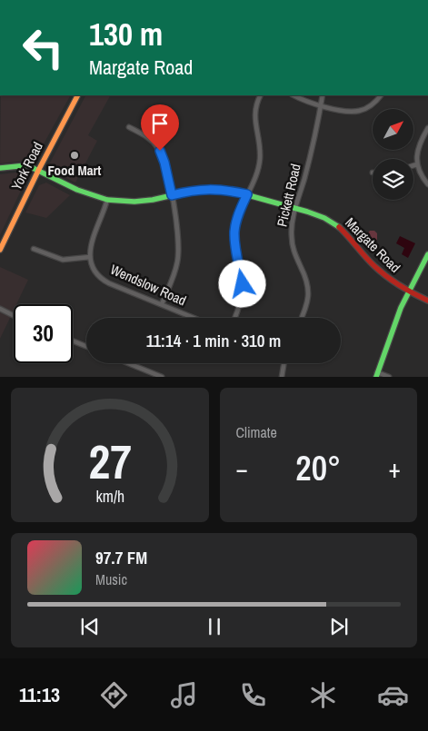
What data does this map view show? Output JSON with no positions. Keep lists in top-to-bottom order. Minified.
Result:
{"streets":{"street":["York Road","Pickett Road","Margate Road","Wendslow Road"]},"crossings":[["York Road","Margate Road"],["Pickett Road","Margate Road"]],"places":["Food Mart"],"north":"top right","page":{"turn":["130 m","Margate Road"],"limit":"30","trip":"11:14 · 1 min · 310 m","tile":"Climate","heat":["−","20°","+"],"song":["97.7 FM","Music"],"tabs":"11:13","gauge":["27","km/h"]}}
